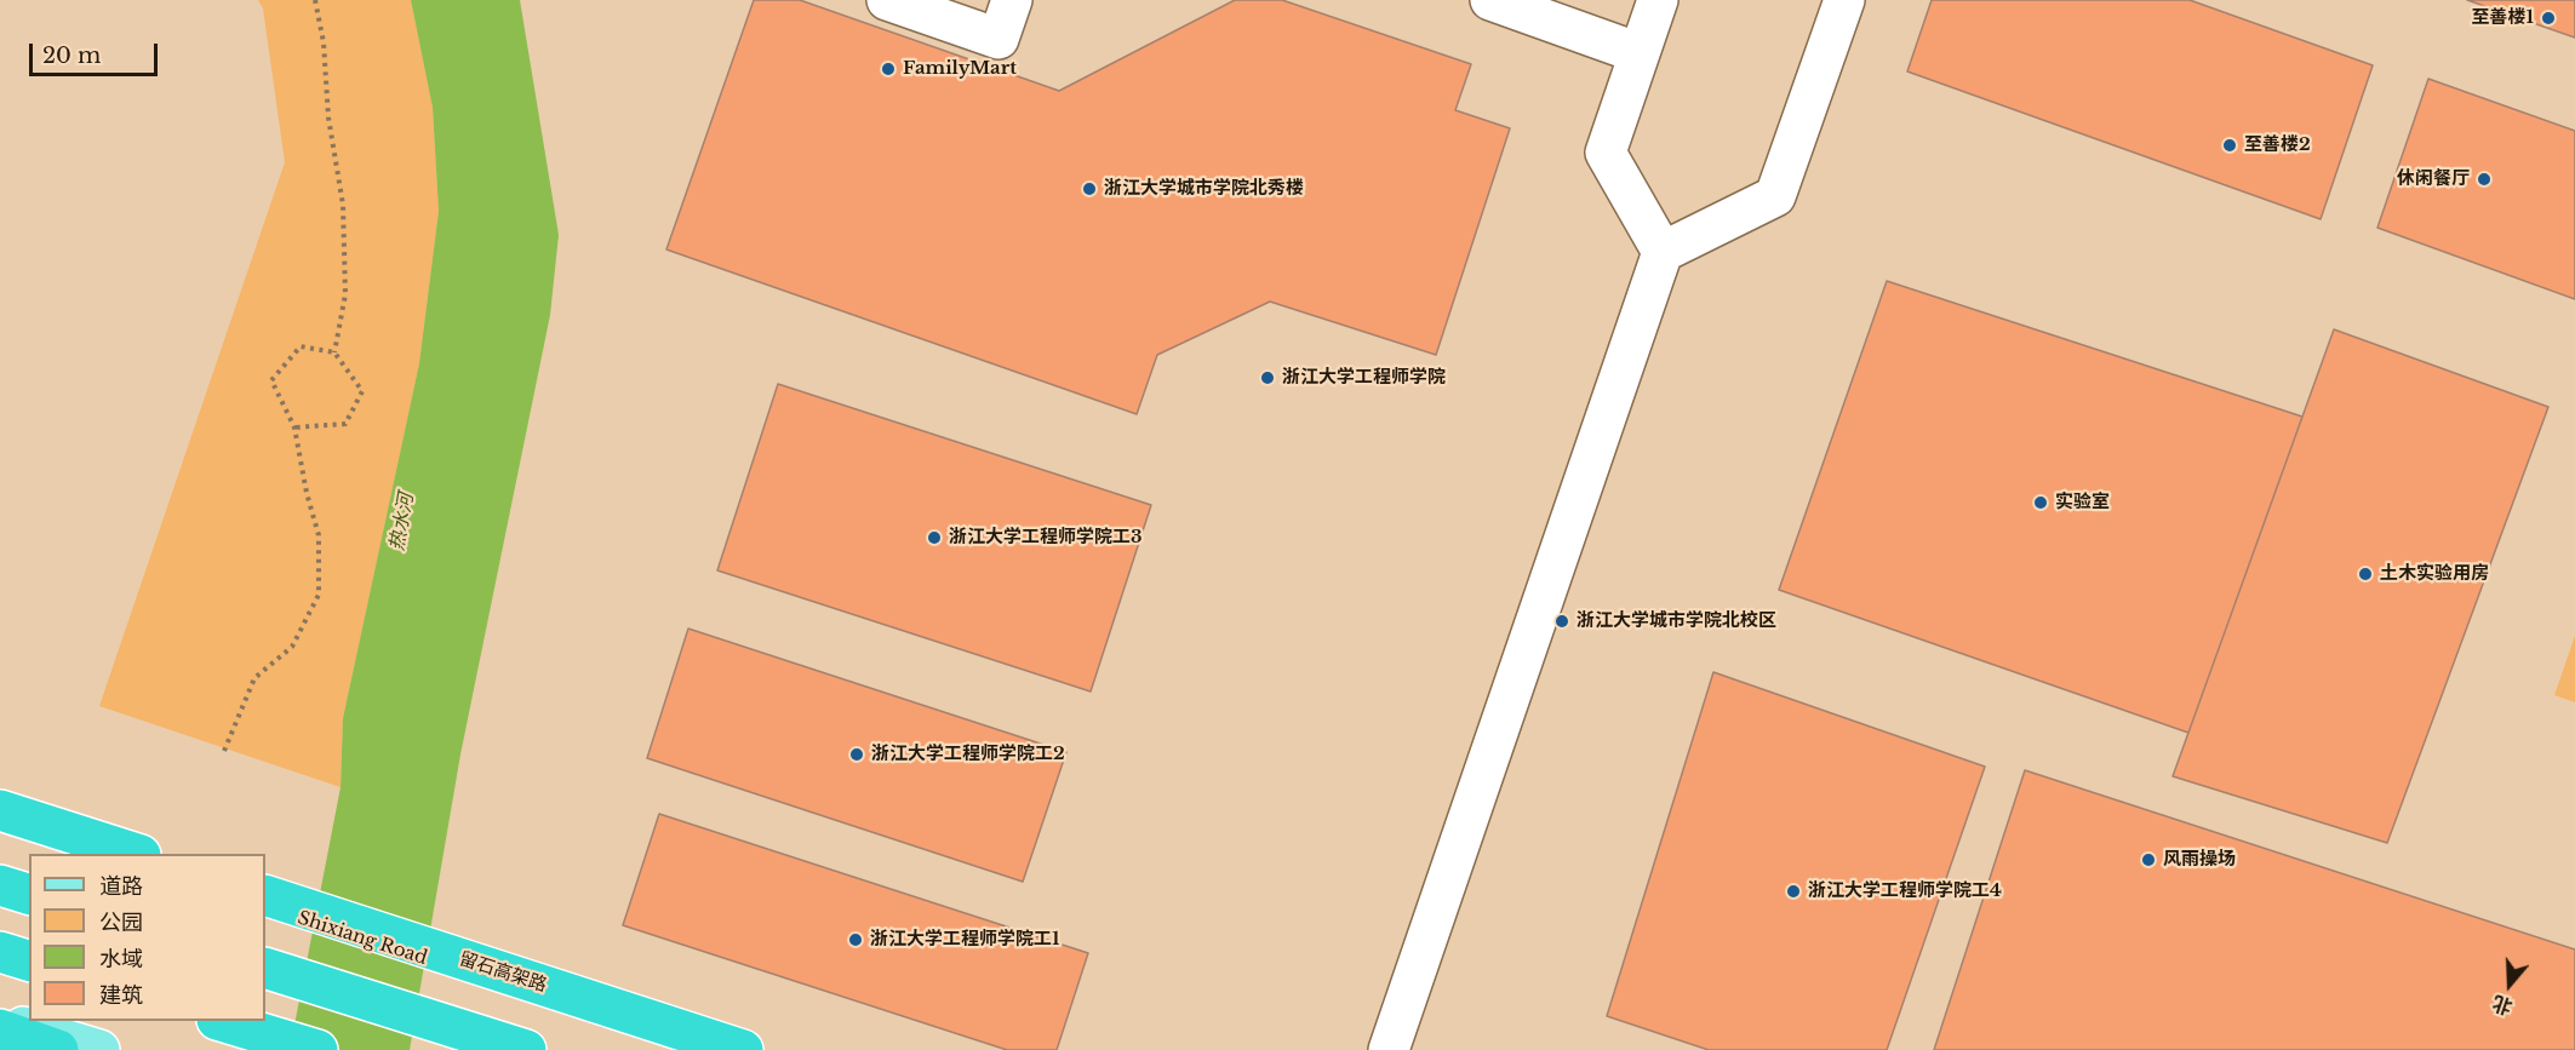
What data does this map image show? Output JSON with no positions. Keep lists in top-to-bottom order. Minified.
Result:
{"streets":{"highway":["留石高架路"],"main road":["Shixiang Road"]},"water":["热水河"],"places":["至善楼1","FamilyMart","至善楼2","休闲餐厅","浙江大学城市学院北秀楼","浙江大学工程师学院","实验室","浙江大学工程师学院工3","土木实验用房","浙江大学城市学院北校区","浙江大学工程师学院工2","风雨操场","浙江大学工程师学院工4","浙江大学工程师学院工1"],"legend":["道路","公园","水域","建筑"],"scale_bar":"20 m","north":"bottom"}
